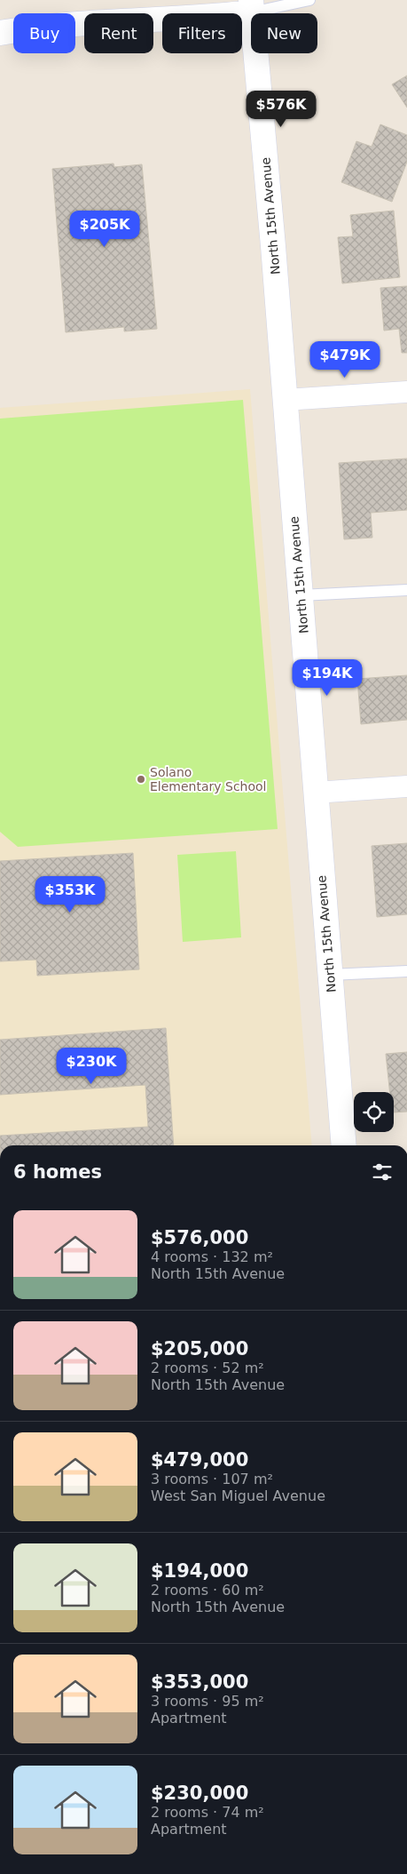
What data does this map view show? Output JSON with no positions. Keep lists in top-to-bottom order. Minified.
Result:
{"streets":{"street":["North 15th Avenue"]},"places":["Solano Elementary School"],"page":{"chip":["Buy","Rent","Filters","New"],"price":["$576K","$205K","$479K","$194K","$353K","$230K"],"heading":"6 homes","list":[{"name":"$576,000","note":"4 rooms · 132 m² · North 15th Avenue"},{"name":"$205,000","note":"2 rooms · 52 m² · North 15th Avenue"},{"name":"$479,000","note":"3 rooms · 107 m² · West San Miguel Avenue"},{"name":"$194,000","note":"2 rooms · 60 m² · North 15th Avenue"},{"name":"$353,000","note":"3 rooms · 95 m² · Apartment"},{"name":"$230,000","note":"2 rooms · 74 m² · Apartment"}]}}
